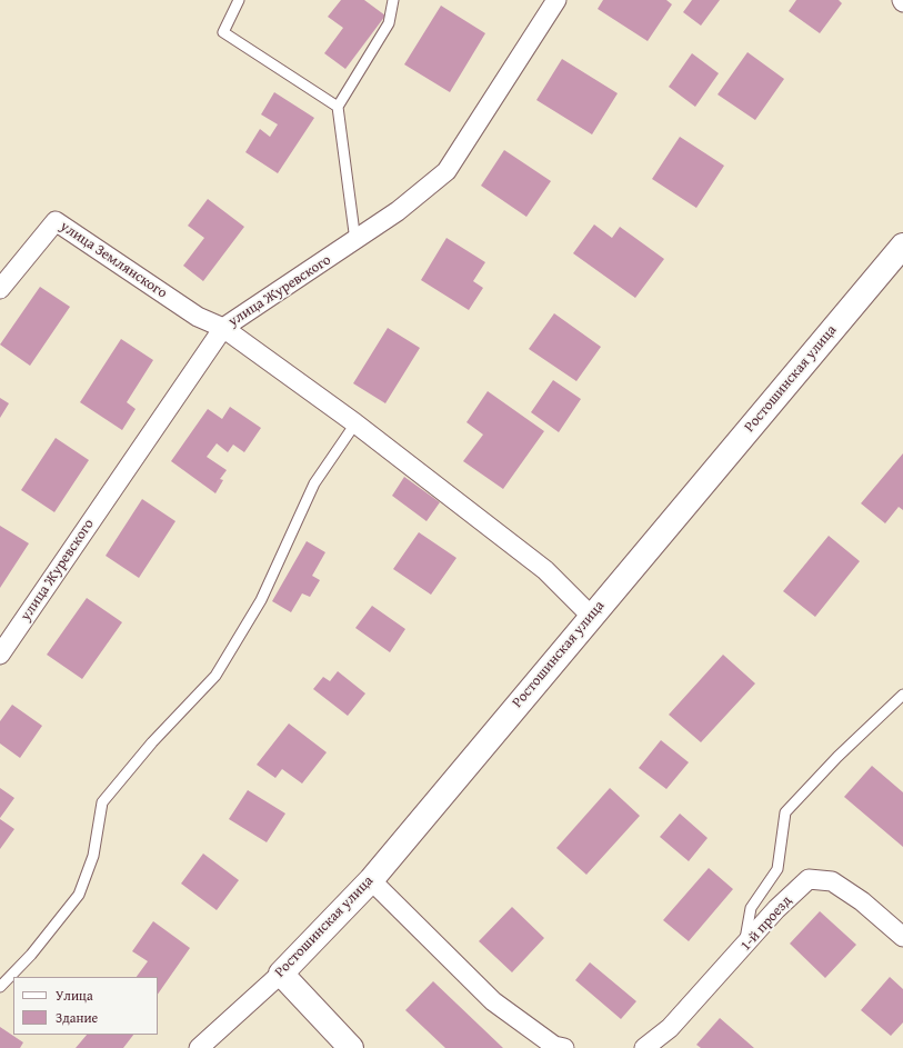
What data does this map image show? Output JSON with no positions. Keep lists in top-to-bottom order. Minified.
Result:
{"streets":{"main road":["Ростошинская улица"],"street":["улица Землянского","улица Журевского","1-й проезд"]},"crossings":[["улица Землянского","улица Журевского"]],"legend":["Улица","Здание"]}
